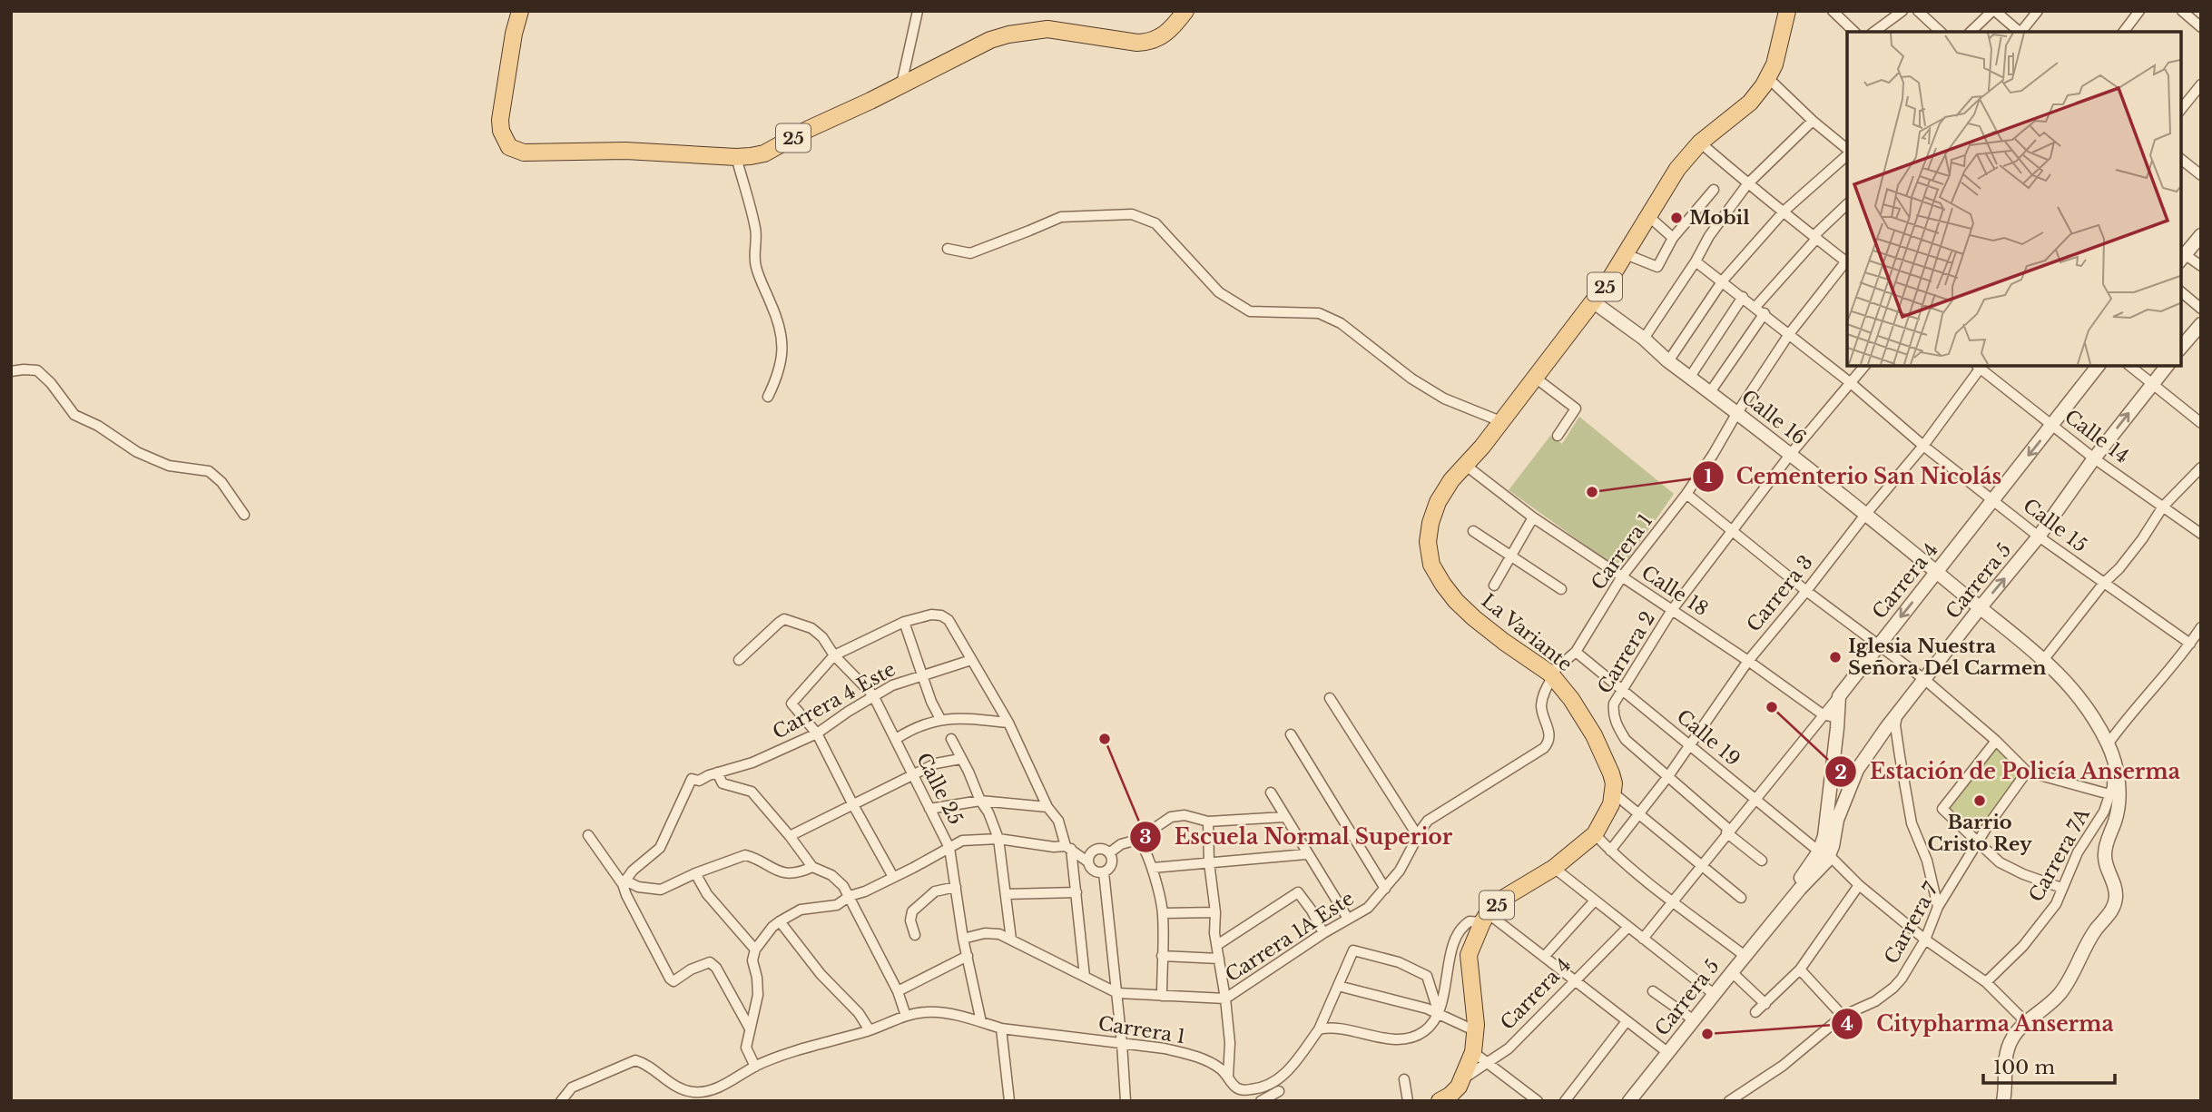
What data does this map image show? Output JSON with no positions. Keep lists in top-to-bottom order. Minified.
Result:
{"streets":{"main road":["25","La Variante"],"street":["Calle 16","Calle 14","Calle 15","Carrera 1","Carrera 4","Carrera 5","Calle 18","Carrera 3","Carrera 2","Carrera 4 Este","Calle 19","Calle 25","Carrera 7A","Carrera 7","Carrera 1A Este"]},"crossings":[["25","Carrera 4"],["25","La Variante"],["Calle 16","Carrera 1"],["Calle 16","Carrera 4"],["Calle 16","Carrera 5"],["Calle 16","Carrera 3"],["Calle 16","La Variante"],["Calle 16","Carrera 2"],["Calle 14","Carrera 4"],["Calle 14","Carrera 5"],["Calle 14","Carrera 3"],["Calle 15","Carrera 1"],["Calle 15","Carrera 4"],["Calle 15","Carrera 5"],["Calle 15","Carrera 3"],["Calle 15","Carrera 2"],["Carrera 1","Calle 18"],["Carrera 1","La Variante"],["Carrera 1","Calle 19"],["Carrera 1","Calle 25"],["Carrera 1","Carrera 1A Este"],["Carrera 4","Carrera 5"],["Carrera 4","Calle 18"],["Carrera 4","Calle 19"],["Carrera 5","Calle 18"],["Carrera 5","Calle 19"],["Calle 18","Carrera 3"],["Calle 18","La Variante"],["Calle 18","Carrera 2"],["Carrera 3","Carrera 2"],["Carrera 3","Calle 19"],["La Variante","Carrera 1A Este"],["Carrera 2","Calle 19"],["Carrera 4 Este","Calle 25"],["Calle 19","Carrera 7A"],["Calle 19","Carrera 7"],["Calle 25","Carrera 1A Este"]],"places":["Mobil","Cementerio San Nicolás","Iglesia Nuestra Señora Del Carmen","Estación de Policía Anserma","Escuela Normal Superior","Barrio Cristo Rey","Citypharma Anserma"],"scale_bar":"100 m"}
